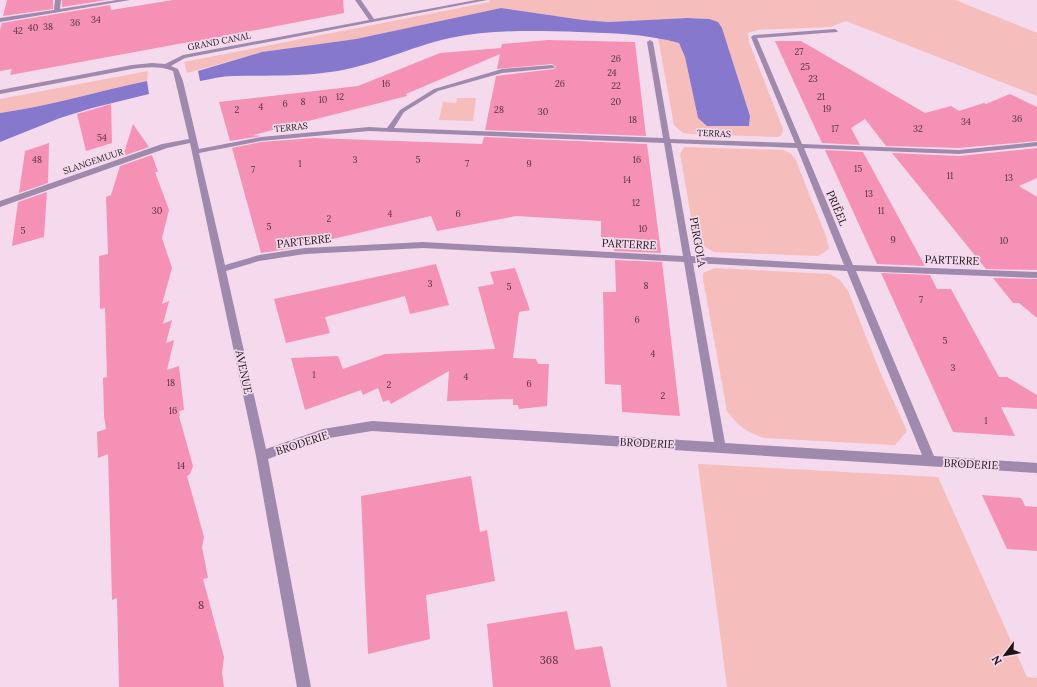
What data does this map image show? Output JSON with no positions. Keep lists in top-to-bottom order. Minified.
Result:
{"streets":{"street":["GRAND CANAL","TERRAS","SLANGEMUUR","PRIËEL","PARTERRE","PERGOLA","AVENUE","BRODERIE"]},"crossings":[["GRAND CANAL","AVENUE"],["TERRAS","PRIËEL"],["TERRAS","PERGOLA"],["TERRAS","AVENUE"],["SLANGEMUUR","AVENUE"],["PRIËEL","PARTERRE"],["PRIËEL","BRODERIE"],["PARTERRE","PERGOLA"],["PARTERRE","AVENUE"],["PERGOLA","BRODERIE"],["AVENUE","BRODERIE"]],"house_numbers":["34","36","38","40","42","27","26","25","24","23","16","26","22","12","21","10","8","20","6","4","19","2","28","30","36","18","34","17","32","54","48","3","5","16","1","7","9","15","7","11","13","14","13","12","30","11","4","6","2","5","10","5","9","10","3","8","5","7","6","5","4","3","1","4","18","6","2","2","16","1","14","8","368"],"north":"bottom left"}
